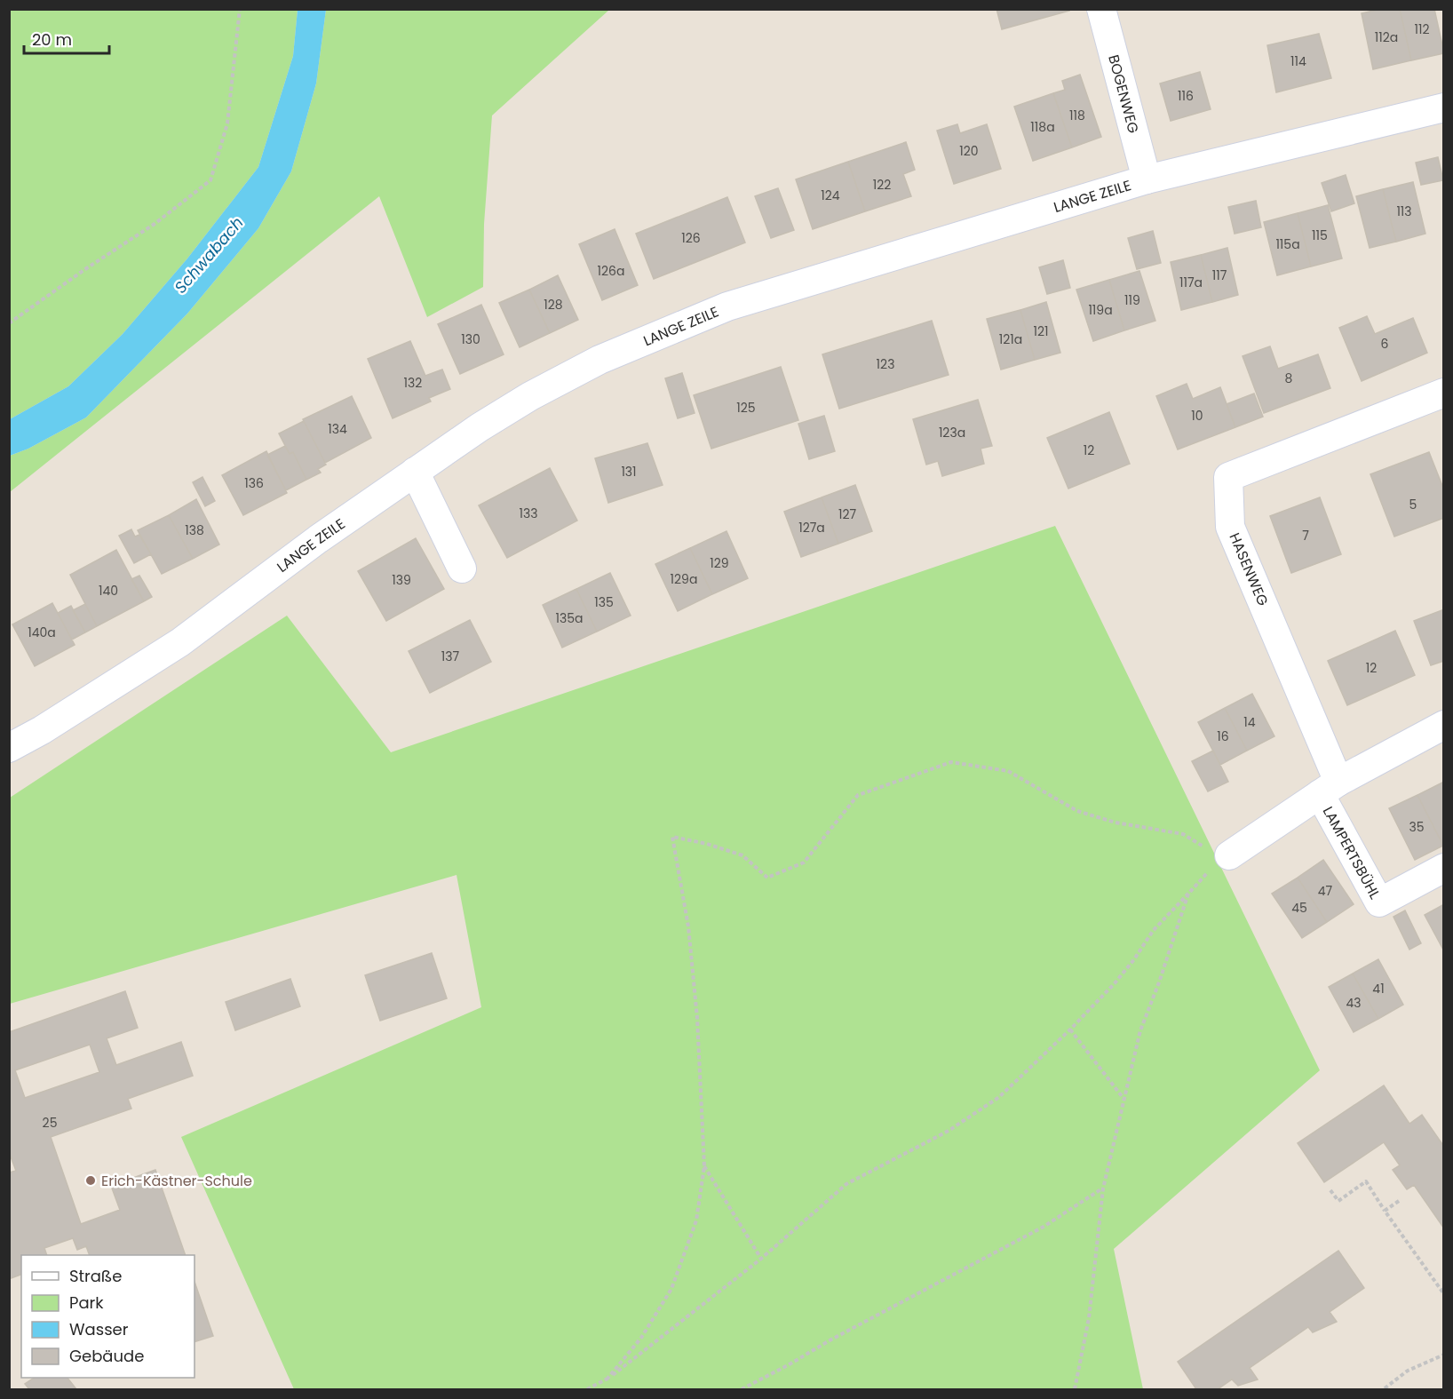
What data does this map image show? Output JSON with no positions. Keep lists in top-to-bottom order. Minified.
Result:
{"streets":{"street":["BOGENWEG","LANGE ZEILE","HASENWEG","LAMPERTSBÜHL"]},"crossings":[["BOGENWEG","LANGE ZEILE"],["HASENWEG","LAMPERTSBÜHL"]],"water":["Schwabach"],"places":["Erich-Kästner-Schule"],"house_numbers":["112","112a","114","116","118","118a","120","122","124","113","115","126","115a","126a","117","117a","119","128","119a","121","130","121a","6","123","8","132","125","10","134","123a","12","131","136","5","133","127","127a","138","7","129","129a","139","140","135","135a","140a","137","12","14","16","35","47","45","41","43","25"],"legend":["Straße","Park","Wasser","Gebäude"],"scale_bar":"20 m"}
